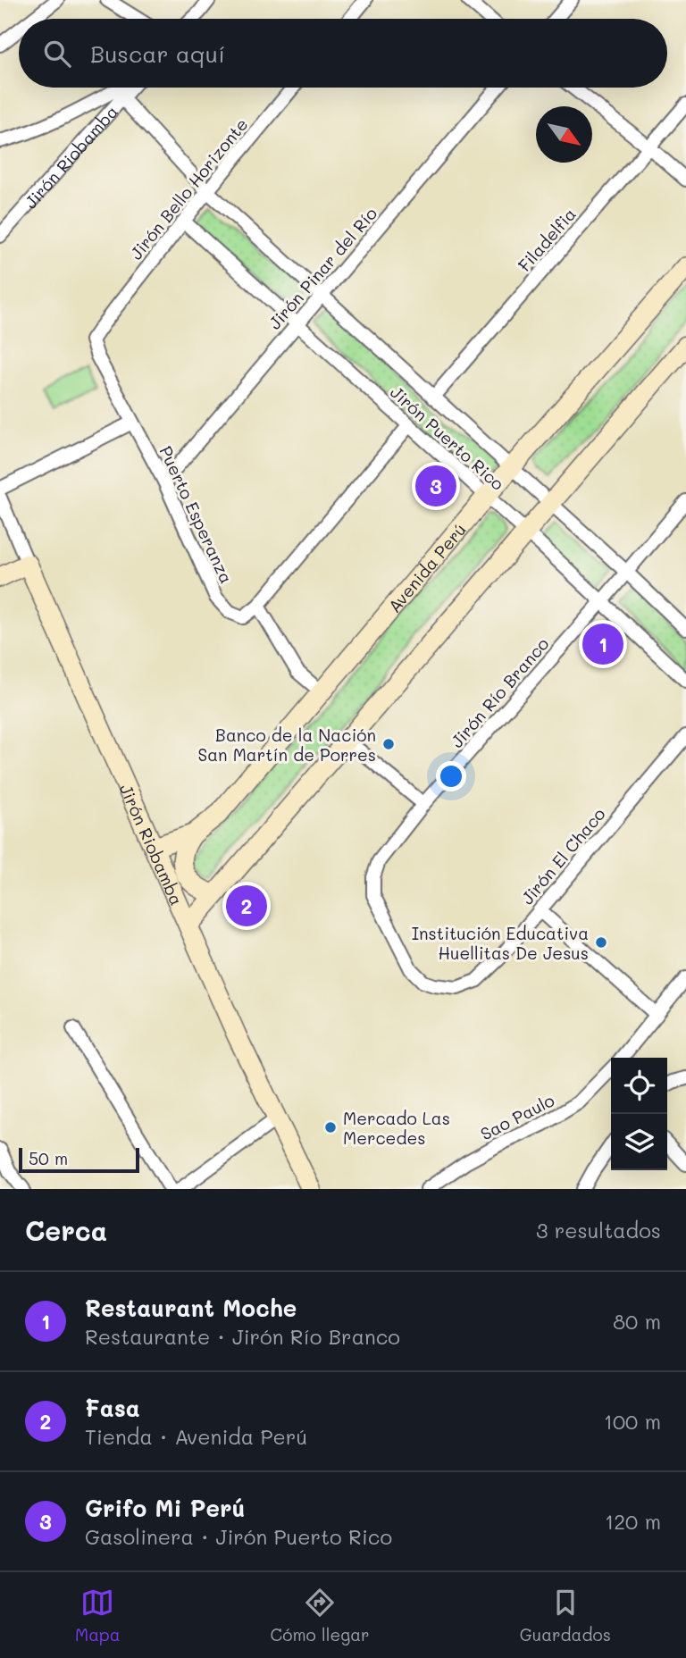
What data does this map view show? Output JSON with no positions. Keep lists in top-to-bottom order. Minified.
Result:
{"streets":{"main road":["Jirón Riobamba","Avenida Perú"],"street":["Jirón Bello Horizonte","Filadelfia","Jirón Pinar del Río","Jirón Puerto Rico","Puerto Esperanza","Jirón Río Branco","Jirón El Chaco","Sao Paulo"]},"crossings":[["Jirón Riobamba","Jirón Puerto Rico"],["Jirón Riobamba","Avenida Perú"],["Jirón Bello Horizonte","Jirón Puerto Rico"],["Jirón Bello Horizonte","Puerto Esperanza"],["Filadelfia","Jirón Puerto Rico"],["Jirón Pinar del Río","Jirón Puerto Rico"],["Jirón Pinar del Río","Puerto Esperanza"],["Jirón Puerto Rico","Avenida Perú"],["Jirón Puerto Rico","Jirón Río Branco"],["Jirón Río Branco","Jirón El Chaco"]],"places":["Banco de la Nación San Martín de Porres","Institución Educativa Huellitas De Jesus","Mercado Las Mercedes"],"scale_bar":"50 m","north":"bottom right","page":{"search":"Buscar aquí","pins":["3","1","2"],"scale":"50 m","heading":["Cerca","3 resultados"],"list":[{"mark":"1","name":"Restaurant Moche","note":"Restaurante · Jirón Río Branco","value":"80 m"},{"mark":"2","name":"Fasa","note":"Tienda · Avenida Perú","value":"100 m"},{"mark":"3","name":"Grifo Mi Perú","note":"Gasolinera · Jirón Puerto Rico","value":"120 m"}],"nav":["Mapa","Cómo llegar","Guardados"]}}
